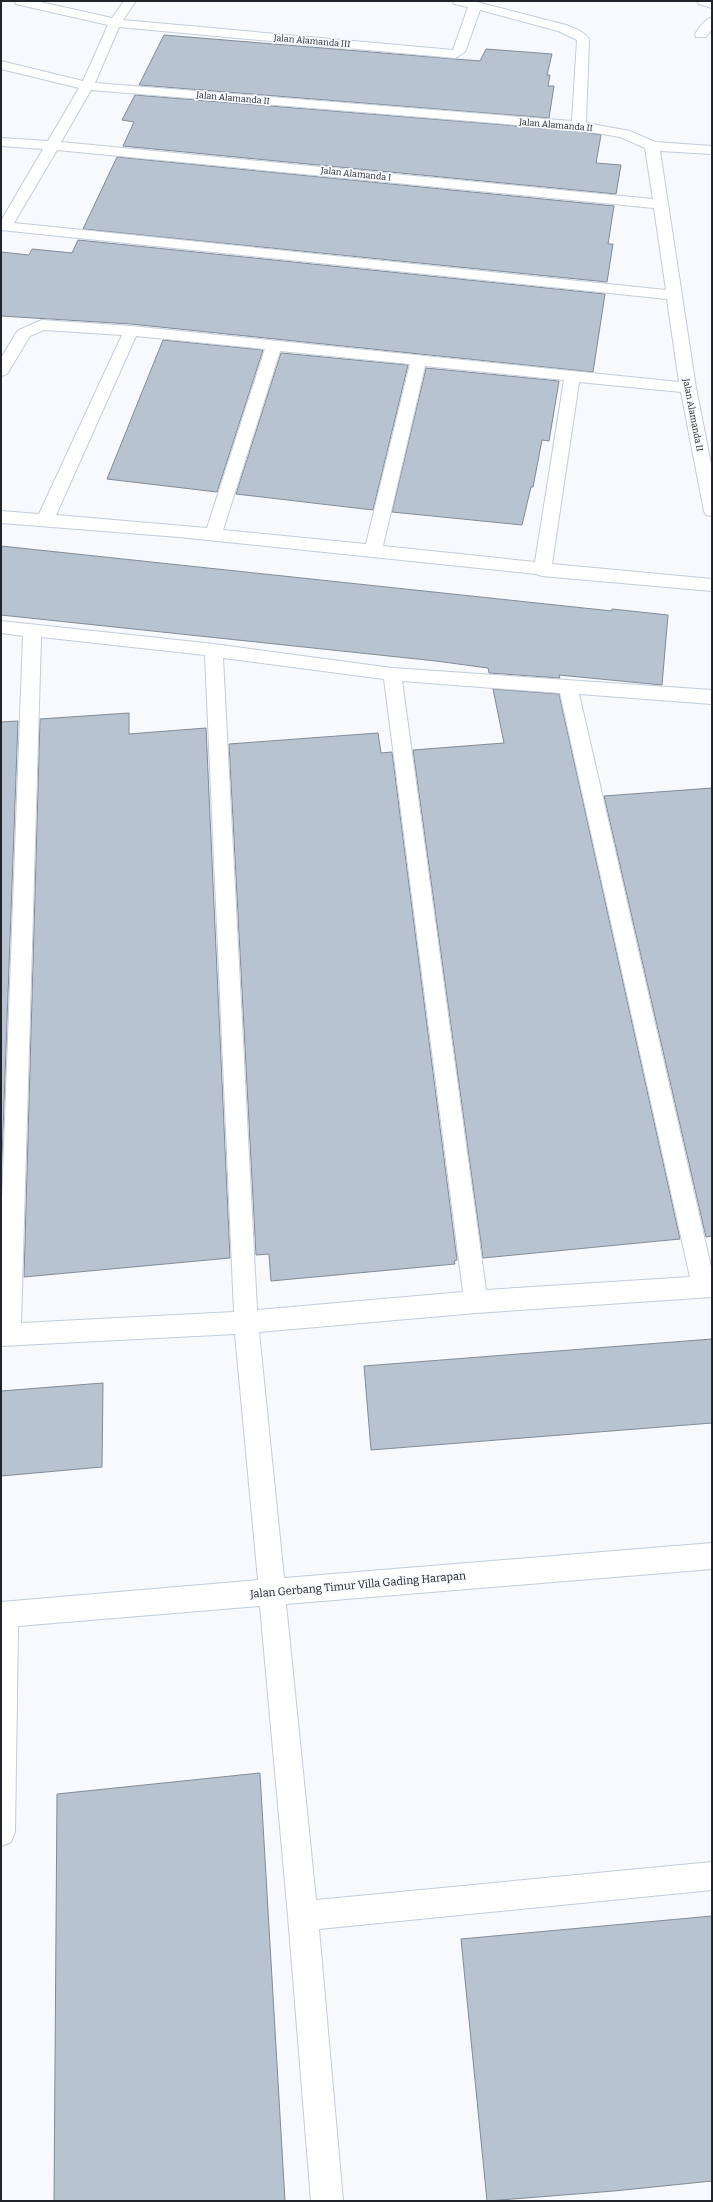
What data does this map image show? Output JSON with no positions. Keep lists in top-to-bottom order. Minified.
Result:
{"streets":{"street":["Jalan Alamanda III","Jalan Alamanda II","Jalan Alamanda I","Jalan Gerbang Timur Villa Gading Harapan"]},"crossings":[["Jalan Alamanda II","Jalan Alamanda I"]]}
